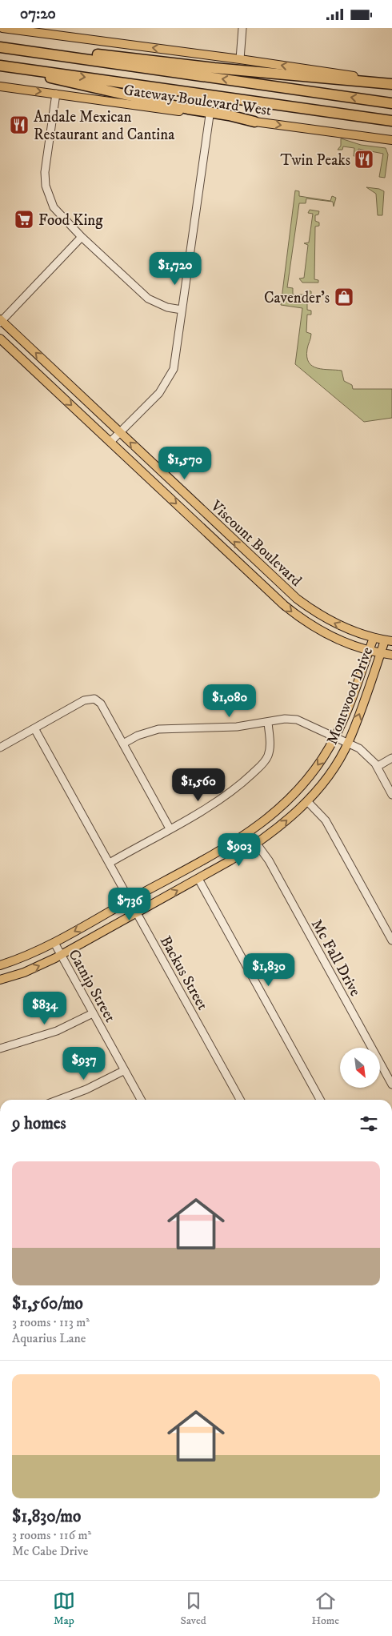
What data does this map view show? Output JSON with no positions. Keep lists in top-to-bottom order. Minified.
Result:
{"streets":{"main road":["Gateway Boulevard West","Viscount Boulevard","Montwood Drive"],"street":["Mc Fall Drive","Backus Street","Catnip Street"]},"crossings":[["Viscount Boulevard","Montwood Drive"],["Montwood Drive","Mc Fall Drive"],["Montwood Drive","Backus Street"],["Montwood Drive","Catnip Street"]],"places":{"restaurant":["Andale Mexican Restaurant and Cantina","Twin Peaks"],"supermarket":["Food King"],"shop":["Cavender's"]},"north":"bottom right","page":{"status":"07:20","price":["$1,720","$1,570","$1,080","$1,560","$903","$736","$1,830","$834","$937"],"heading":"9 homes","list":[{"name":"$1,560/mo","note":"3 rooms · 113 m² · Aquarius Lane"},{"name":"$1,830/mo","note":"3 rooms · 116 m² · Mc Cabe Drive"}],"tabs":["Map","Saved","Home"]}}
